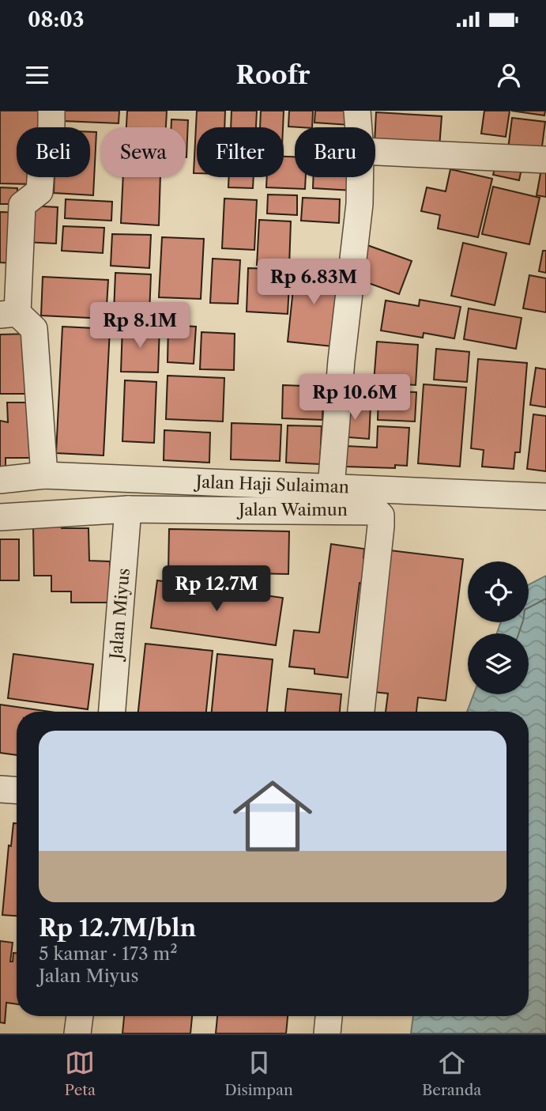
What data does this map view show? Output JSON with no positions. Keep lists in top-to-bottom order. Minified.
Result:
{"streets":{"street":["Jalan Haji Sulaiman","Jalan Waimun","Jalan Miyus"]},"crossings":[["Jalan Waimun","Jalan Miyus"]],"page":{"status":"08:03","header":"Roofr","chip":["Beli","Sewa","Filter","Baru"],"price":["Rp 6.83M","Rp 8.1M","Rp 10.6M","Rp 12.7M"],"list":[{"name":"Rp 12.7M/bln","note":"5 kamar · 173 m² · Jalan Miyus"}],"tabs":["Peta","Disimpan","Beranda"]}}
